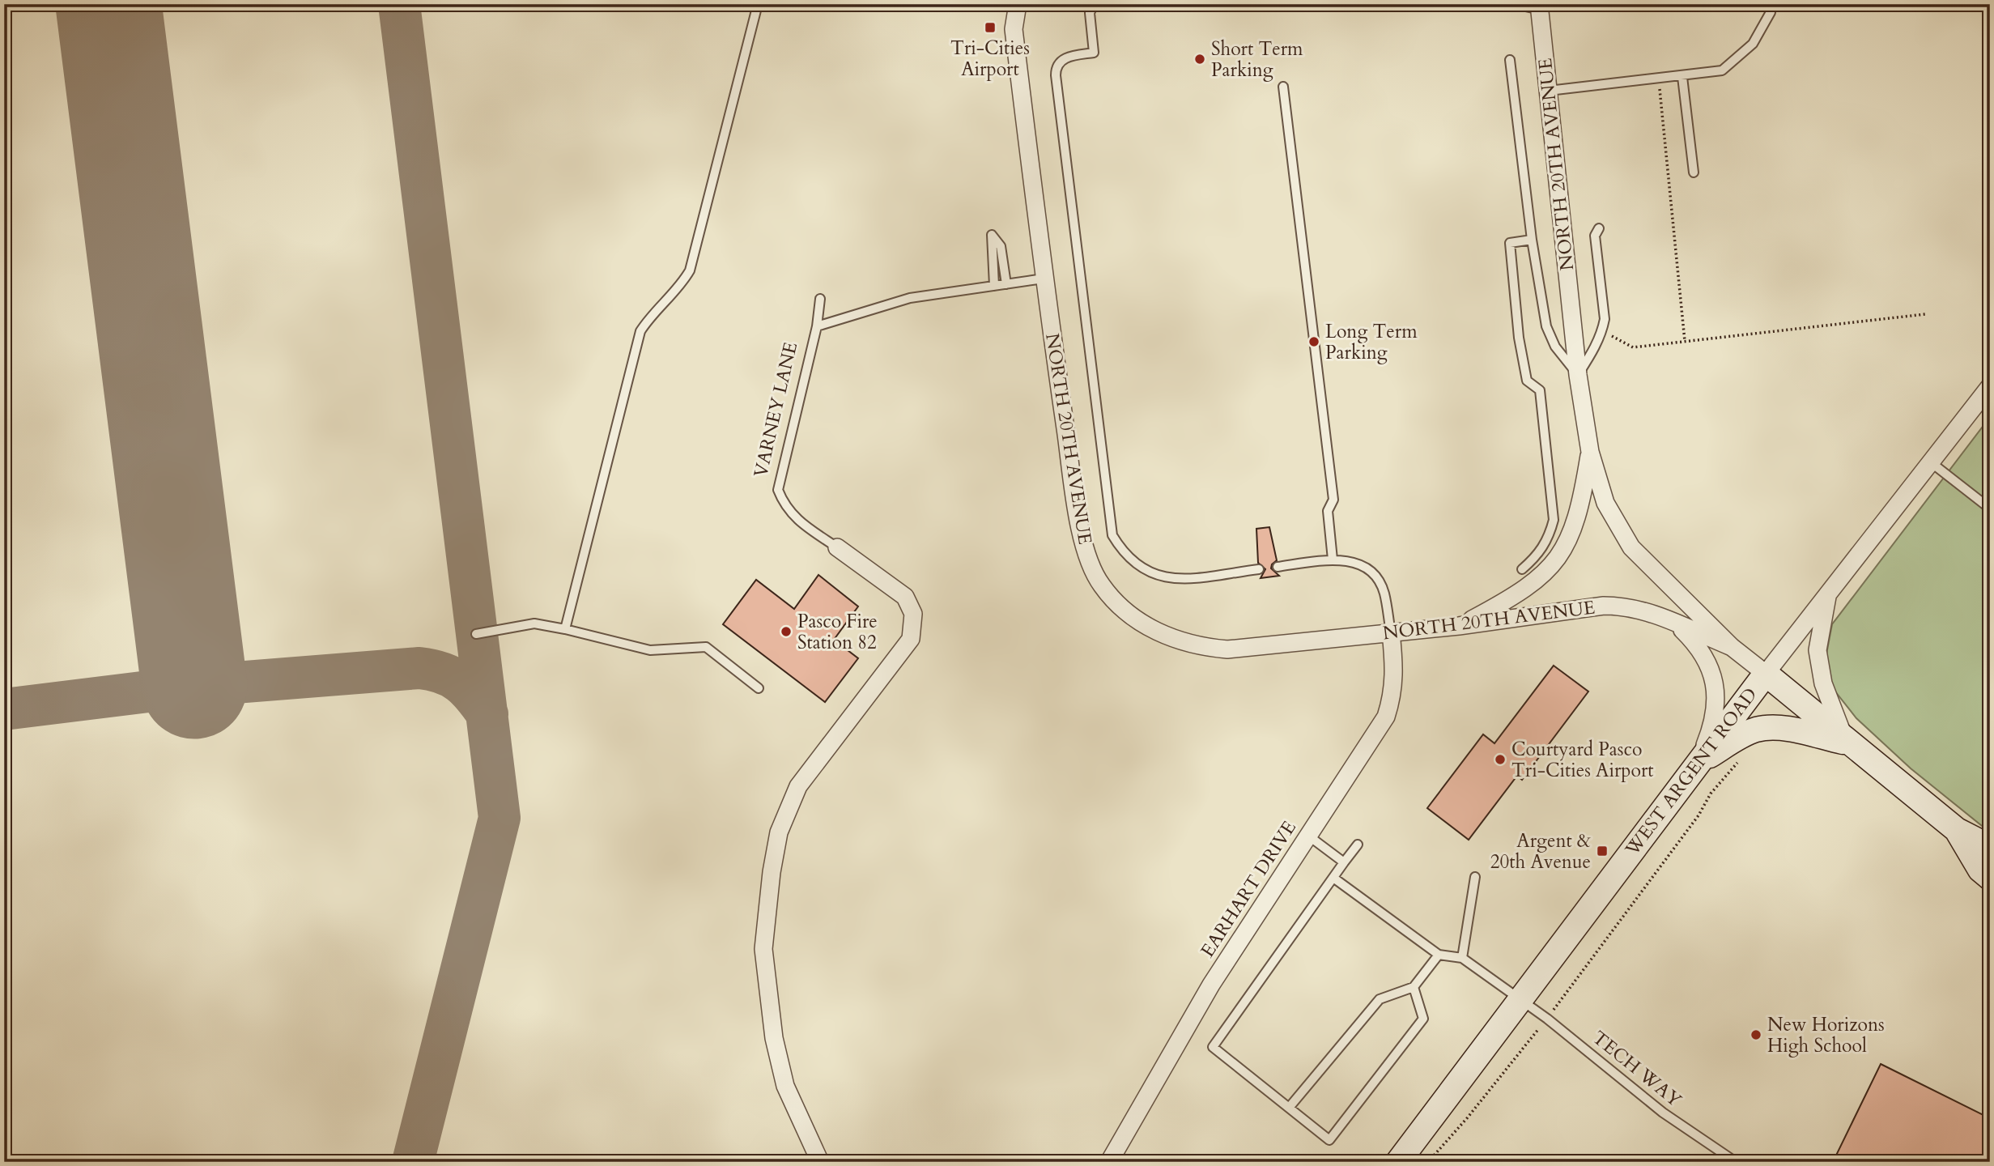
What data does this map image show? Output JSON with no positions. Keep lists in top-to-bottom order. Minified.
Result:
{"streets":{"main road":["WEST ARGENT ROAD"],"street":["NORTH 20TH AVENUE","VARNEY LANE","EARHART DRIVE"],"lane":["TECH WAY"]},"crossings":[["NORTH 20TH AVENUE","WEST ARGENT ROAD"],["NORTH 20TH AVENUE","EARHART DRIVE"],["WEST ARGENT ROAD","TECH WAY"]],"places":{"transit":["Tri-Cities Airport","Argent & 20th Avenue"],"other":["Short Term Parking","Long Term Parking","Pasco Fire Station 82","Courtyard Pasco Tri-Cities Airport","New Horizons High School"]}}
